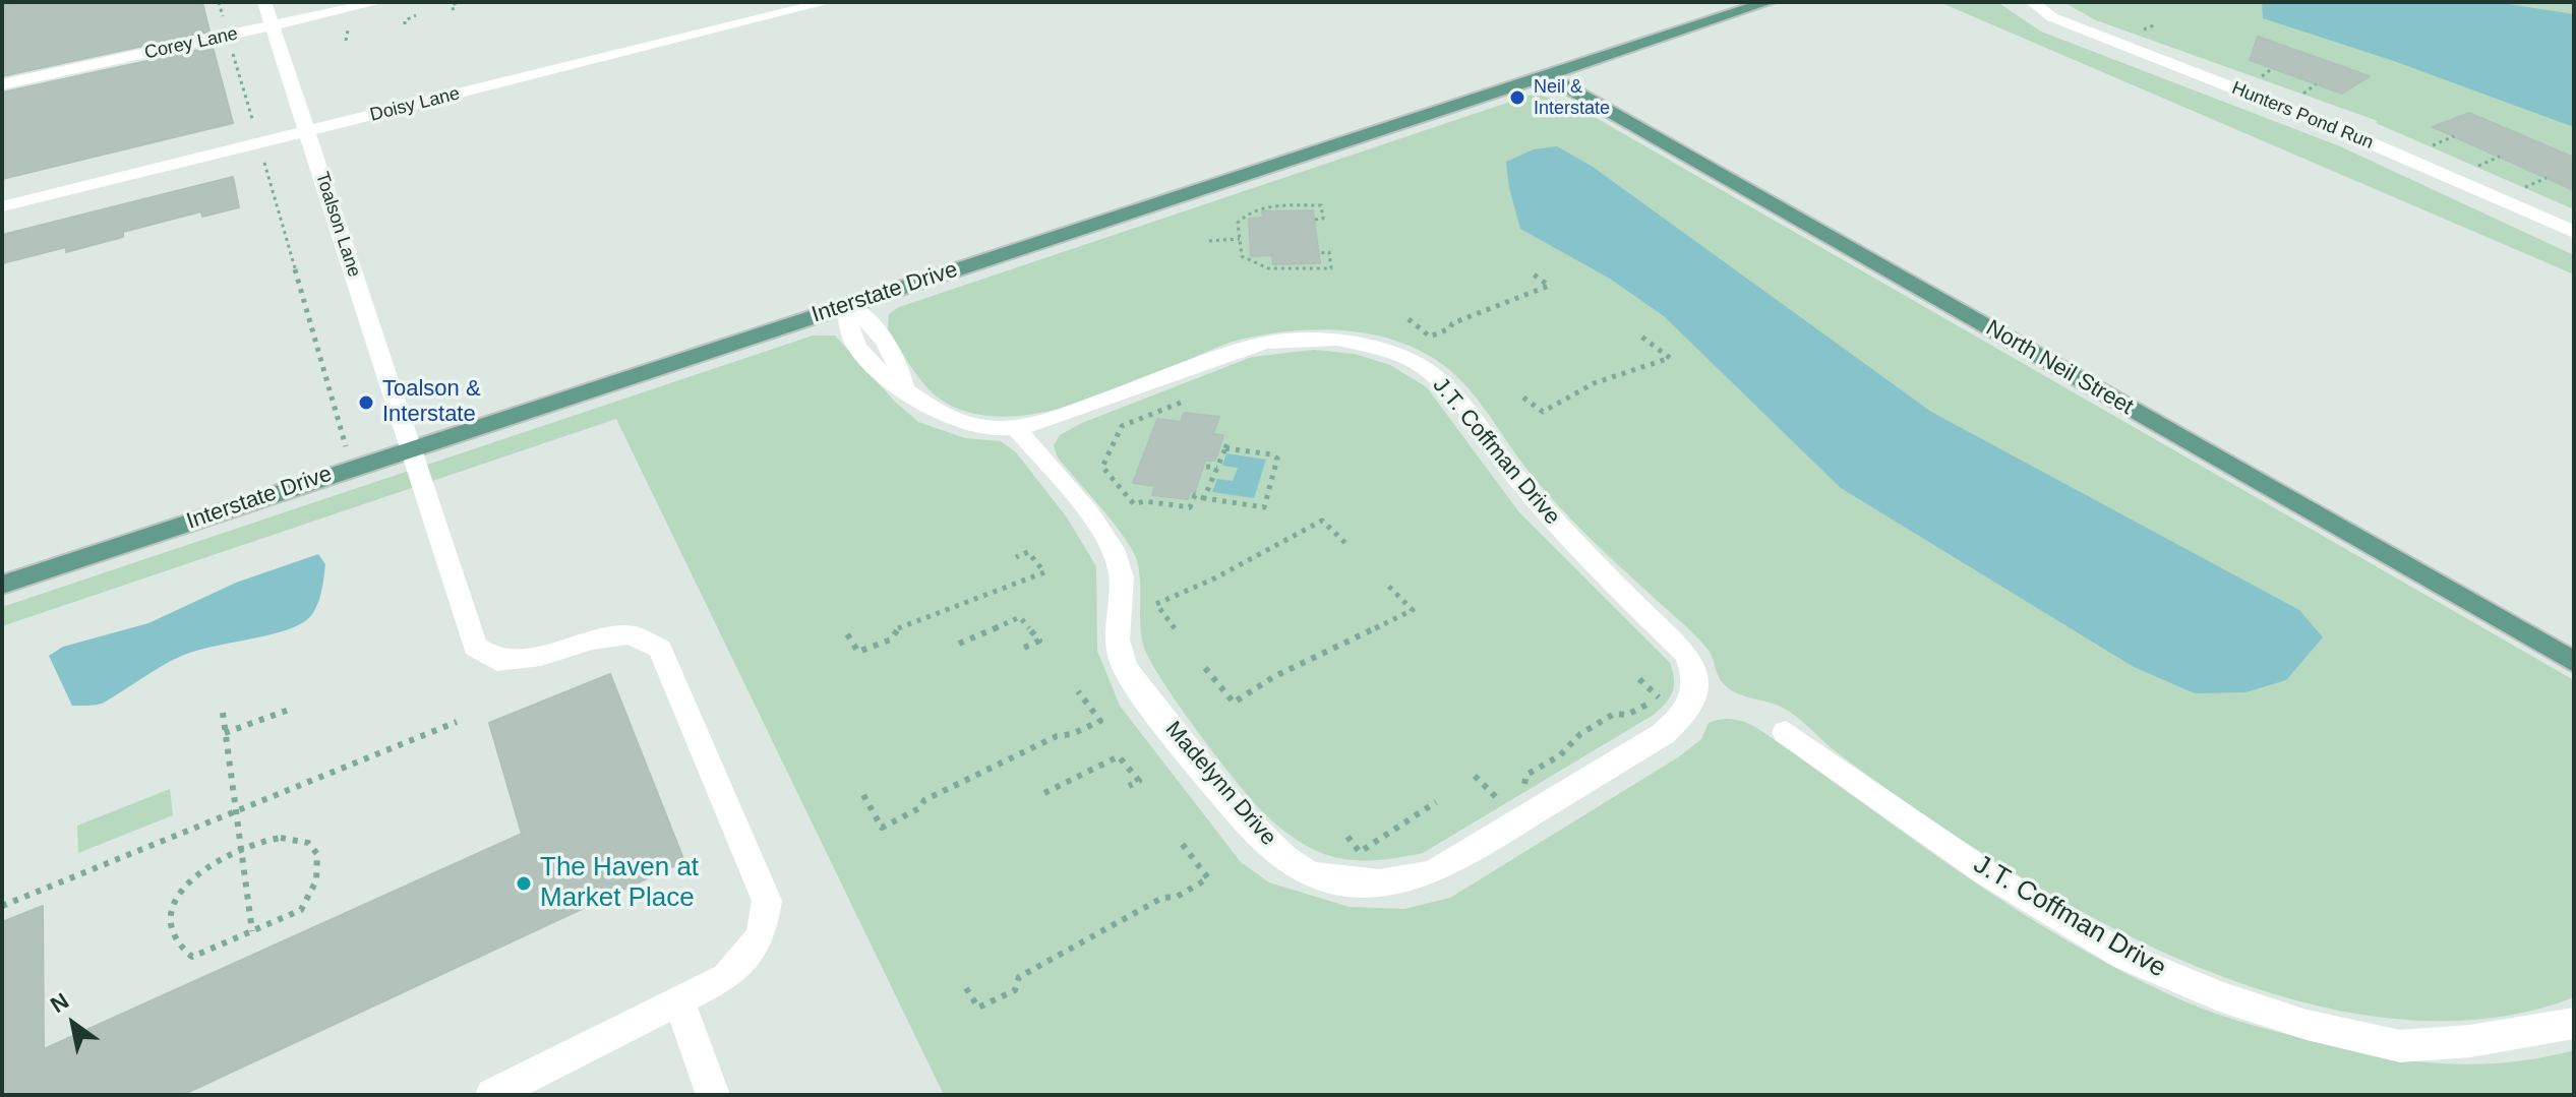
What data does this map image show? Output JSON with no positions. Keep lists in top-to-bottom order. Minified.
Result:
{"streets":{"main road":["Interstate Drive","North Neil Street"],"street":["Corey Lane","Doisy Lane","Hunters Pond Run","Toalson Lane","J.T. Coffman Drive","Madelynn Drive"]},"crossings":[["Corey Lane","Toalson Lane"],["Doisy Lane","Toalson Lane"],["Toalson Lane","Interstate Drive"],["Interstate Drive","North Neil Street"],["Interstate Drive","J.T. Coffman Drive"],["J.T. Coffman Drive","Madelynn Drive"]],"places":["Neil & Interstate","Toalson & Interstate","The Haven at Market Place"],"north":"top left"}
